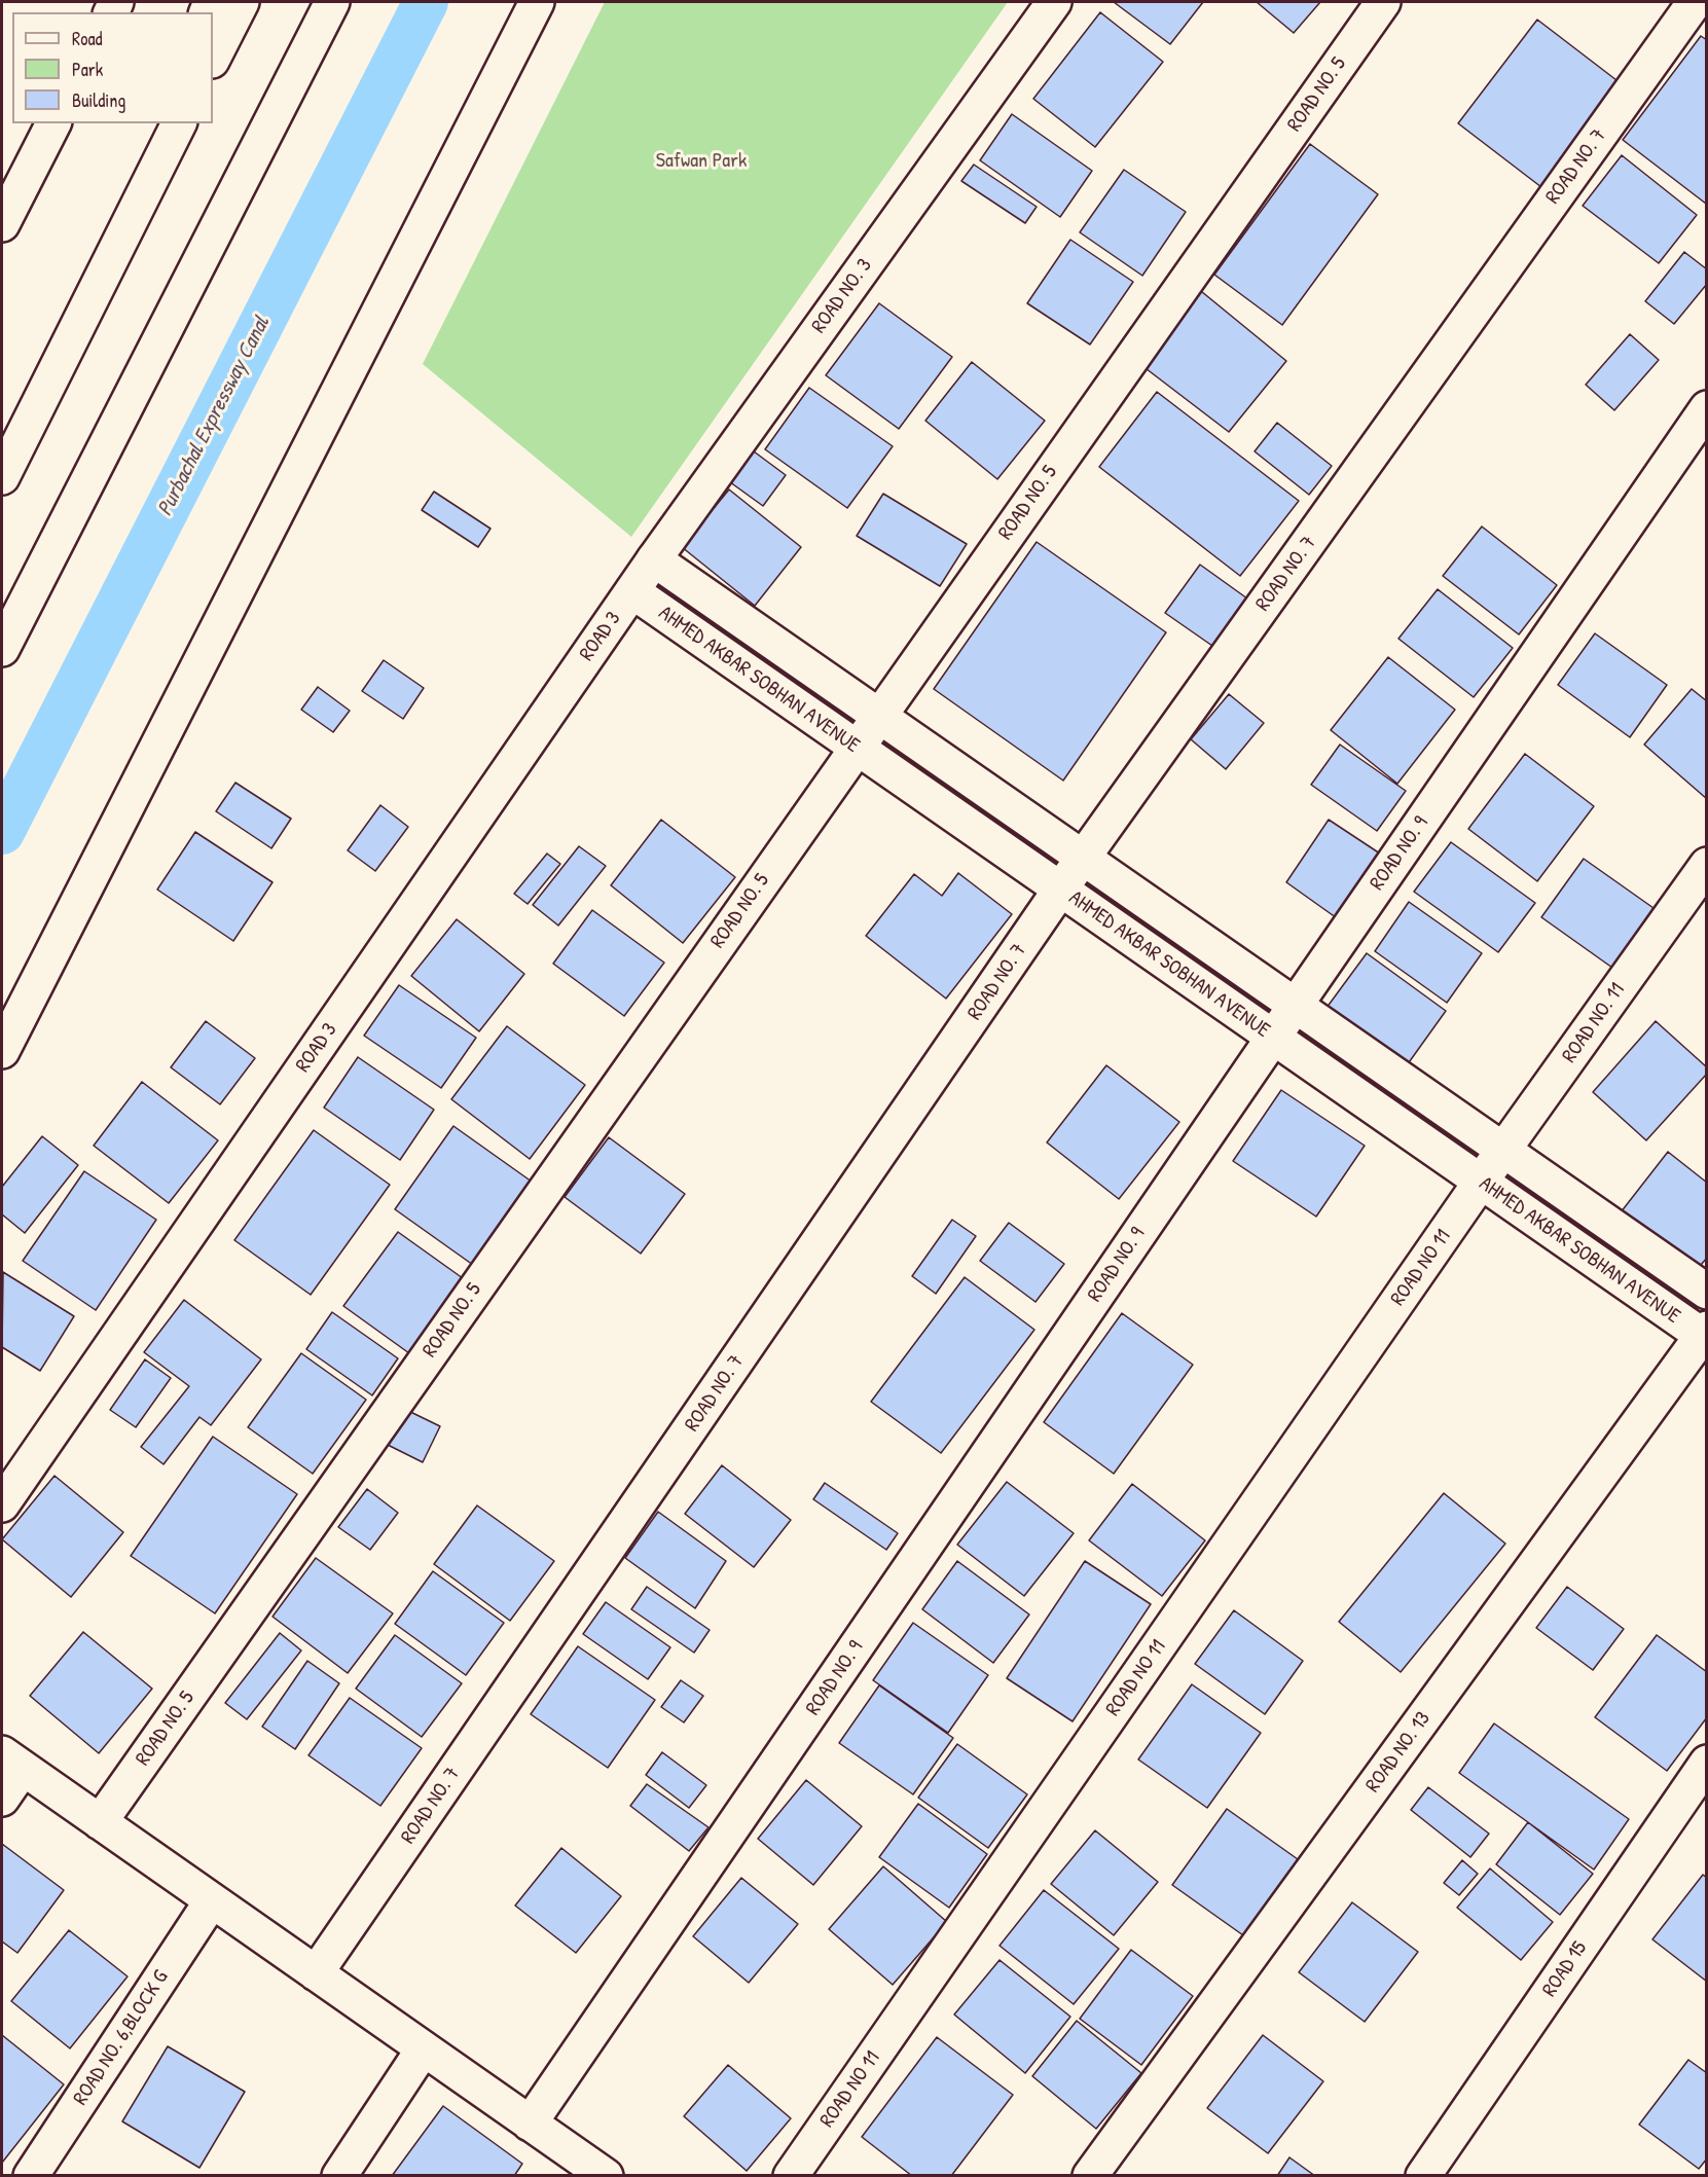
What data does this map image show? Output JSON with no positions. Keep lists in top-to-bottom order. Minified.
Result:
{"streets":{"main road":["ROAD NO. 5","ROAD NO. 7","ROAD NO. 3","ROAD 3","AHMED AKBAR SOBHAN AVENUE","ROAD NO. 9","ROAD NO. 11","ROAD NO 11","ROAD NO. 13","ROAD 15","ROAD NO. 6,BLOCK G"]},"crossings":[["ROAD NO. 5","AHMED AKBAR SOBHAN AVENUE"],["ROAD NO. 7","AHMED AKBAR SOBHAN AVENUE"],["ROAD NO. 3","ROAD 3"],["ROAD NO. 3","AHMED AKBAR SOBHAN AVENUE"],["ROAD 3","AHMED AKBAR SOBHAN AVENUE"],["AHMED AKBAR SOBHAN AVENUE","ROAD NO. 9"],["AHMED AKBAR SOBHAN AVENUE","ROAD NO. 11"],["AHMED AKBAR SOBHAN AVENUE","ROAD NO 11"],["AHMED AKBAR SOBHAN AVENUE","ROAD NO. 13"],["ROAD NO. 11","ROAD NO 11"]],"water":["Purbachal Expressway Canal"],"parks":["Safwan Park"],"legend":["Road","Park","Building"]}
